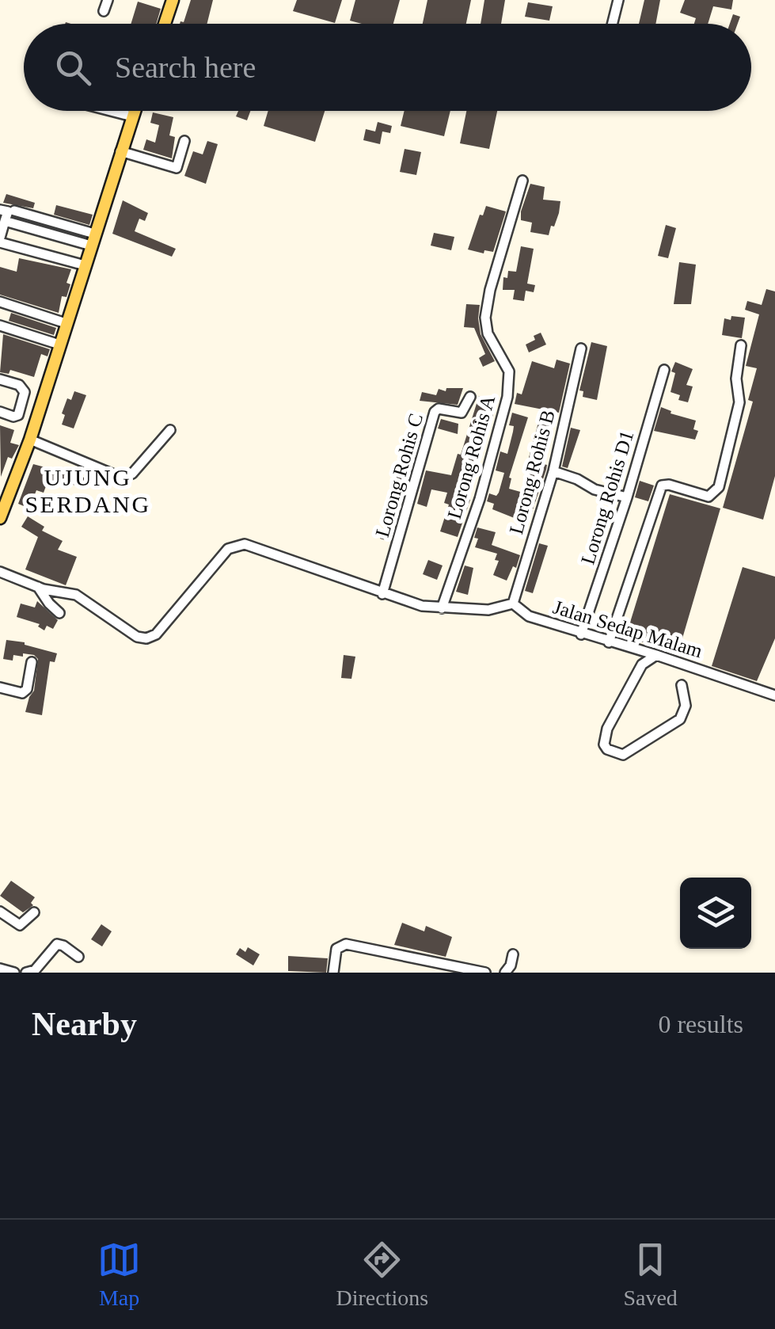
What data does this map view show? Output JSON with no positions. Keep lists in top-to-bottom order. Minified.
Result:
{"streets":{"street":["Lorong Rohis A","Lorong Rohis B","Lorong Rohis C","Lorong Rohis D1","Jalan Sedap Malam"]},"crossings":[["Lorong Rohis B","Jalan Sedap Malam"],["Lorong Rohis D1","Jalan Sedap Malam"]],"districts":["UJUNG SERDANG"],"page":{"search":"Search here","heading":["Nearby","0 results"],"nav":["Map","Directions","Saved"]}}
